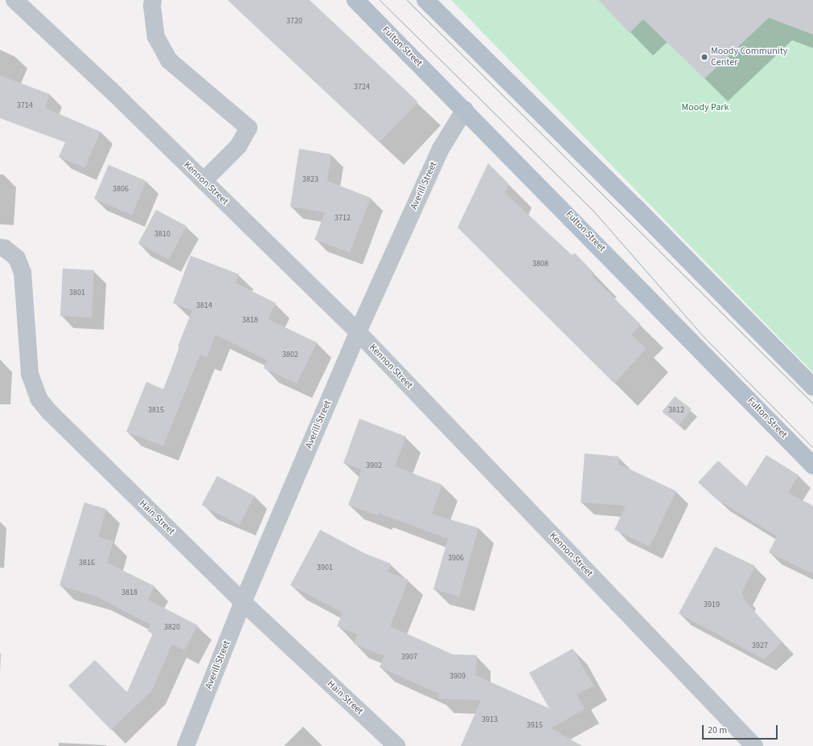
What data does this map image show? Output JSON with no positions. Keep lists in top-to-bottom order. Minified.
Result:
{"streets":{"main road":["Fulton Street"],"street":["Kennon Street","Averill Street","Hain Street"]},"crossings":[["Fulton Street","Averill Street"],["Kennon Street","Averill Street"],["Averill Street","Hain Street"]],"parks":["Moody Park"],"places":["Moody Community Center"],"house_numbers":["3720","3724","3714","3823","3806","3712","3810","3808","3801","3814","3818","3802","3815","3812","3902","3906","3816","3901","3818","3919","3820","3927","3907","3909","3913","3915"],"scale_bar":"20 m"}
